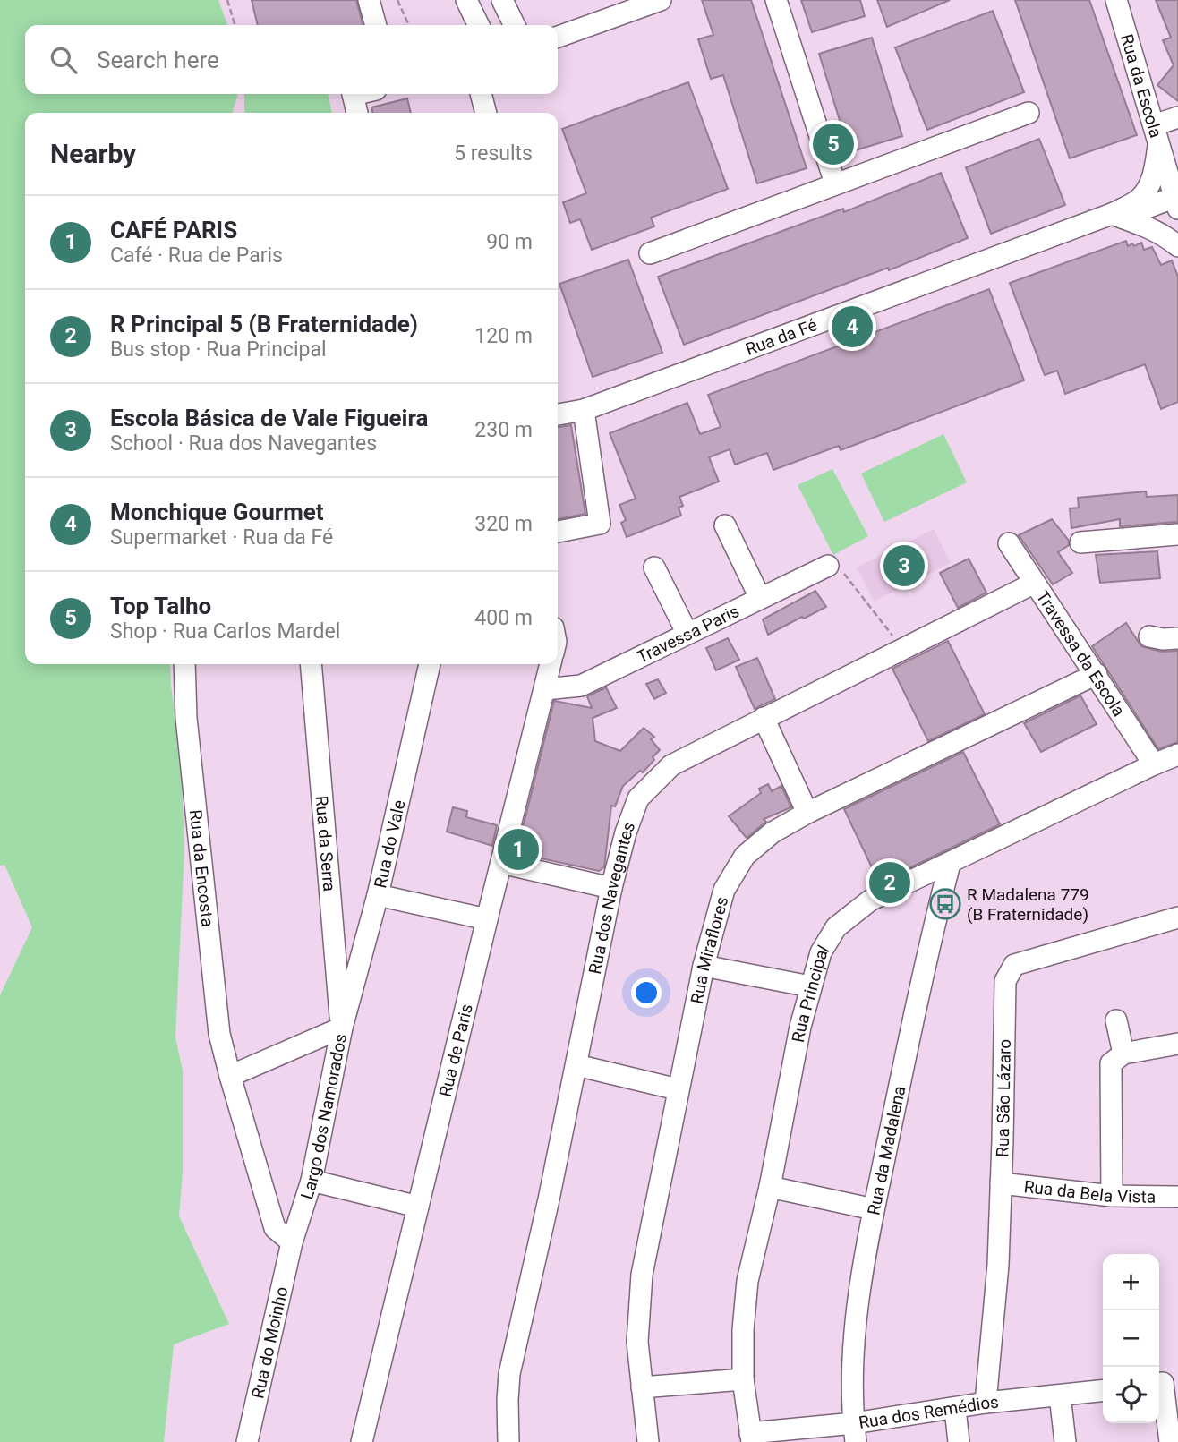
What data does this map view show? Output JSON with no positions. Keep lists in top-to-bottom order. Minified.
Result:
{"streets":{"street":["Rua da Escola","Rua da Fé","Travessa Paris","Travessa da Escola","Rua da Serra","Rua do Vale","Rua da Encosta","Rua dos Navegantes","Rua Miraflores","Rua Principal","Rua de Paris","Rua São Lázaro","Largo dos Namorados","Rua da Madalena","Rua da Bela Vista","Rua do Moinho","Rua dos Remédios"]},"crossings":[["Rua da Escola","Rua da Fé"],["Travessa Paris","Rua de Paris"],["Travessa da Escola","Rua dos Navegantes"],["Travessa da Escola","Rua Miraflores"],["Travessa da Escola","Rua Principal"],["Rua da Serra","Rua do Vale"],["Rua da Serra","Largo dos Namorados"],["Rua do Vale","Largo dos Namorados"],["Rua da Encosta","Largo dos Namorados"],["Rua Principal","Rua da Madalena"],["Rua Principal","Rua dos Remédios"],["Rua São Lázaro","Rua da Bela Vista"],["Rua São Lázaro","Rua dos Remédios"],["Largo dos Namorados","Rua do Moinho"],["Rua da Madalena","Rua dos Remédios"]],"places":{"bus stop":["R Madalena 779 (B Fraternidade)"]},"page":{"search":"Search here","heading":["Nearby","5 results"],"pins":["5","4","3","1","2"],"list":[{"mark":"1","name":"CAFÉ PARIS","note":"Café · Rua de Paris","value":"90 m"},{"mark":"2","name":"R Principal 5 (B Fraternidade)","note":"Bus stop · Rua Principal","value":"120 m"},{"mark":"3","name":"Escola Básica de Vale Figueira","note":"School · Rua dos Navegantes","value":"230 m"},{"mark":"4","name":"Monchique Gourmet","note":"Supermarket · Rua da Fé","value":"320 m"},{"mark":"5","name":"Top Talho","note":"Shop · Rua Carlos Mardel","value":"400 m"}],"map_buttons":["+","−"]}}
